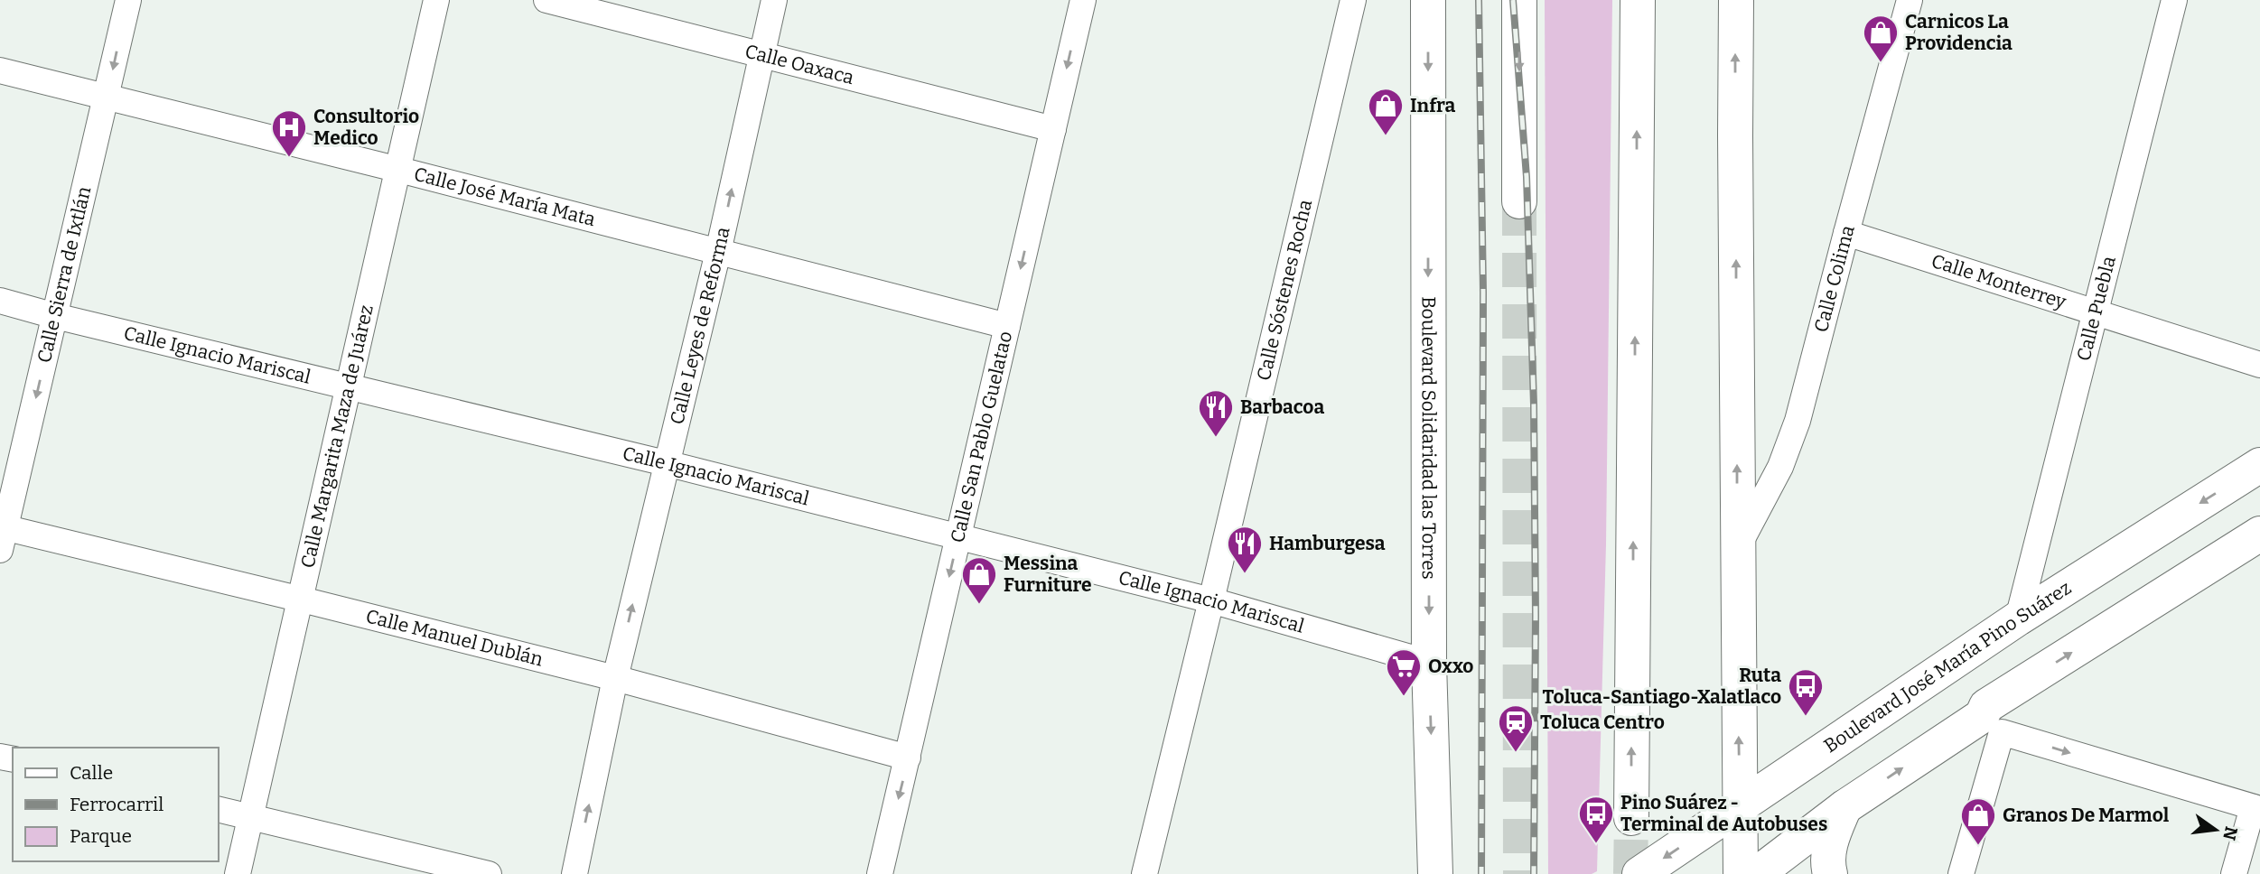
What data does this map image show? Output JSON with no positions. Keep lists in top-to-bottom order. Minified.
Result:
{"streets":{"main road":["Boulevard Solidaridad las Torres","Boulevard José María Pino Suárez"],"street":["Calle Oaxaca","Calle José María Mata","Calle Sierra de Ixtlán","Calle Colima","Calle Monterrey","Calle Sóstenes Rocha","Calle Puebla","Calle Leyes de Reforma","Calle Ignacio Mariscal","Calle Margarita Maza de Juárez","Calle San Pablo Guelatao","Calle Manuel Dublán"]},"crossings":[["Calle Oaxaca","Calle Leyes de Reforma"],["Calle Oaxaca","Calle San Pablo Guelatao"],["Calle José María Mata","Calle Sierra de Ixtlán"],["Calle José María Mata","Calle Leyes de Reforma"],["Calle José María Mata","Calle Margarita Maza de Juárez"],["Calle José María Mata","Calle San Pablo Guelatao"],["Calle Sierra de Ixtlán","Calle Ignacio Mariscal"],["Calle Sierra de Ixtlán","Calle Manuel Dublán"],["Calle Colima","Calle Monterrey"],["Calle Monterrey","Calle Puebla"],["Calle Sóstenes Rocha","Calle Ignacio Mariscal"],["Calle Puebla","Boulevard José María Pino Suárez"],["Calle Leyes de Reforma","Calle Ignacio Mariscal"],["Calle Leyes de Reforma","Calle Manuel Dublán"],["Calle Ignacio Mariscal","Calle Margarita Maza de Juárez"],["Calle Ignacio Mariscal","Calle San Pablo Guelatao"],["Calle Ignacio Mariscal","Boulevard Solidaridad las Torres"],["Calle Margarita Maza de Juárez","Calle Manuel Dublán"],["Calle San Pablo Guelatao","Calle Manuel Dublán"]],"one_way":["Calle Sierra de Ixtlán","Calle Leyes de Reforma","Calle San Pablo Guelatao"],"places":{"shop":["Carnicos La Providencia","Infra","Messina Furniture","Granos De Marmol"],"hospital":["Consultorio Medico"],"restaurant":["Barbacoa","Hamburgesa"],"supermarket":["Oxxo"],"bus stop":["Ruta Toluca-Santiago-Xalatlaco","Pino Suárez - Terminal de Autobuses"],"station":["Toluca Centro"]},"legend":["Calle","Ferrocarril","Parque"],"north":"right"}
